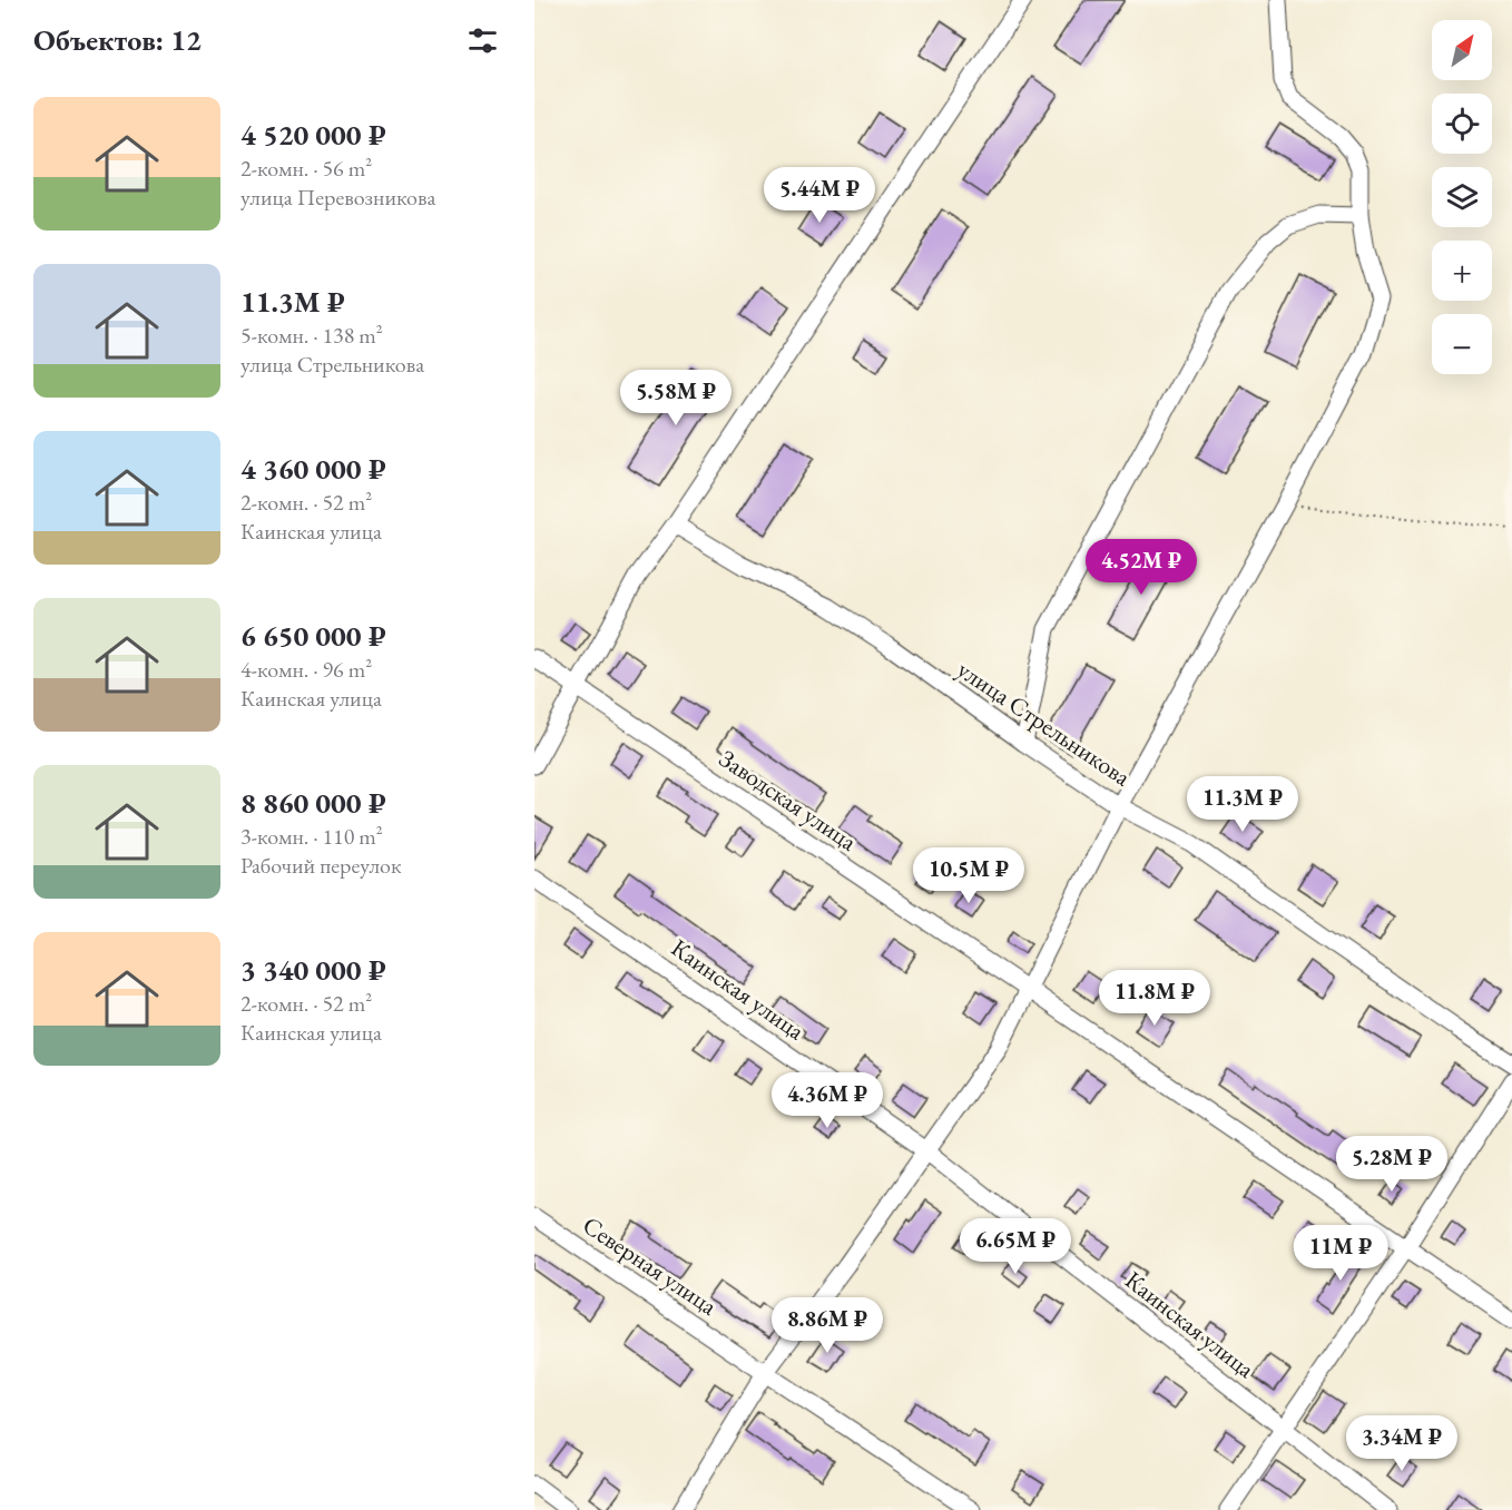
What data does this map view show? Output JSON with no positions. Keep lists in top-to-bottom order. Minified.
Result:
{"streets":{"street":["улица Стрельникова","Заводская улица","Каинская улица","Северная улица"]},"north":"top right","page":{"heading":"Объектов: 12","map_buttons":["+","−"],"list":[{"name":"4 520 000 ₽","note":"2-комн. · 56 m² · улица Перевозникова"},{"name":"11.3M ₽","note":"5-комн. · 138 m² · улица Стрельникова"},{"name":"4 360 000 ₽","note":"2-комн. · 52 m² · Каинская улица"},{"name":"6 650 000 ₽","note":"4-комн. · 96 m² · Каинская улица"},{"name":"8 860 000 ₽","note":"3-комн. · 110 m² · Рабочий переулок"},{"name":"3 340 000 ₽","note":"2-комн. · 52 m² · Каинская улица"}],"price":["5.44M ₽","5.58M ₽","4.52M ₽","11.3M ₽","10.5M ₽","11.8M ₽","4.36M ₽","5.28M ₽","6.65M ₽","11M ₽","8.86M ₽","3.34M ₽"]}}
